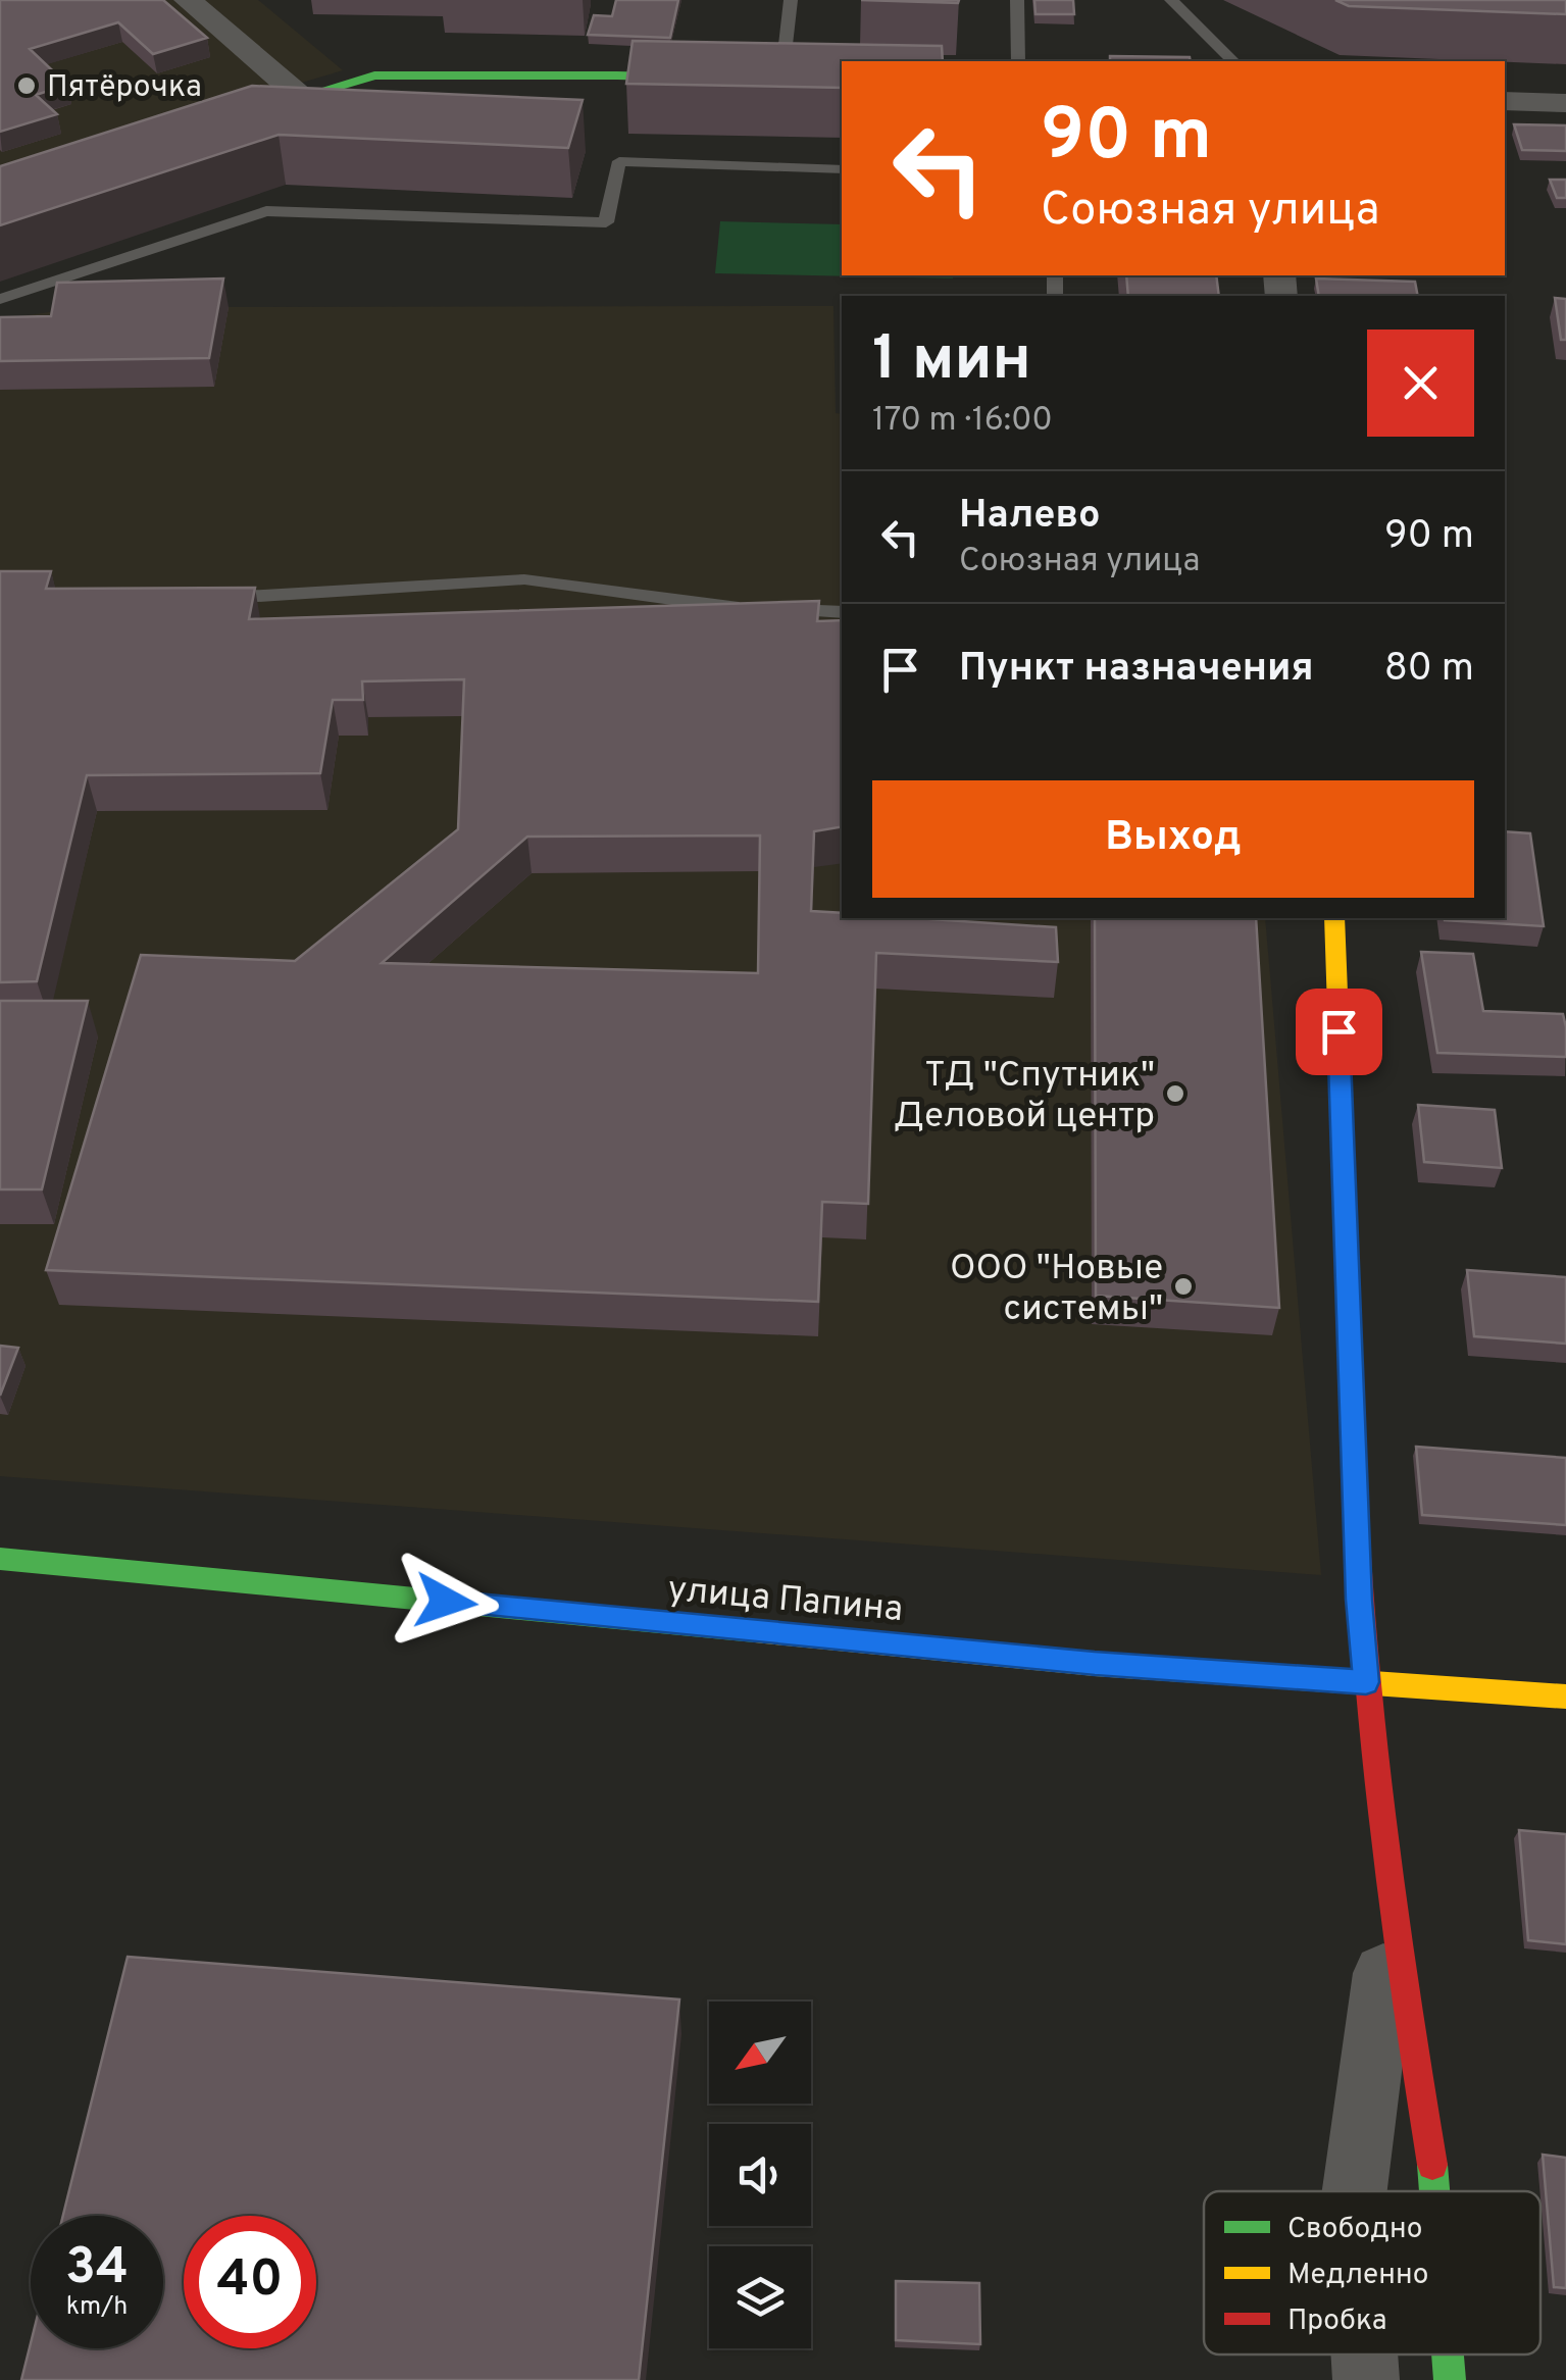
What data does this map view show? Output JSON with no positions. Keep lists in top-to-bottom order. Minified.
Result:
{"streets":{"street":["улица Папина"]},"places":["Пятёрочка","ТД \"Спутник\" Деловой центр","ООО \"Новые системы\""],"legend":["Свободно","Медленно","Пробка"],"north":"bottom left","page":{"turn":["90 m","Союзная улица"],"heading":["1 мин","170 m · 16:00"],"list":[{"name":"Налево","note":"Союзная улица","value":"90 m"},{"name":"Пункт назначения","value":"80 m"}],"buttons":"Выход","speed":"34 km/h","limit":"40"}}
